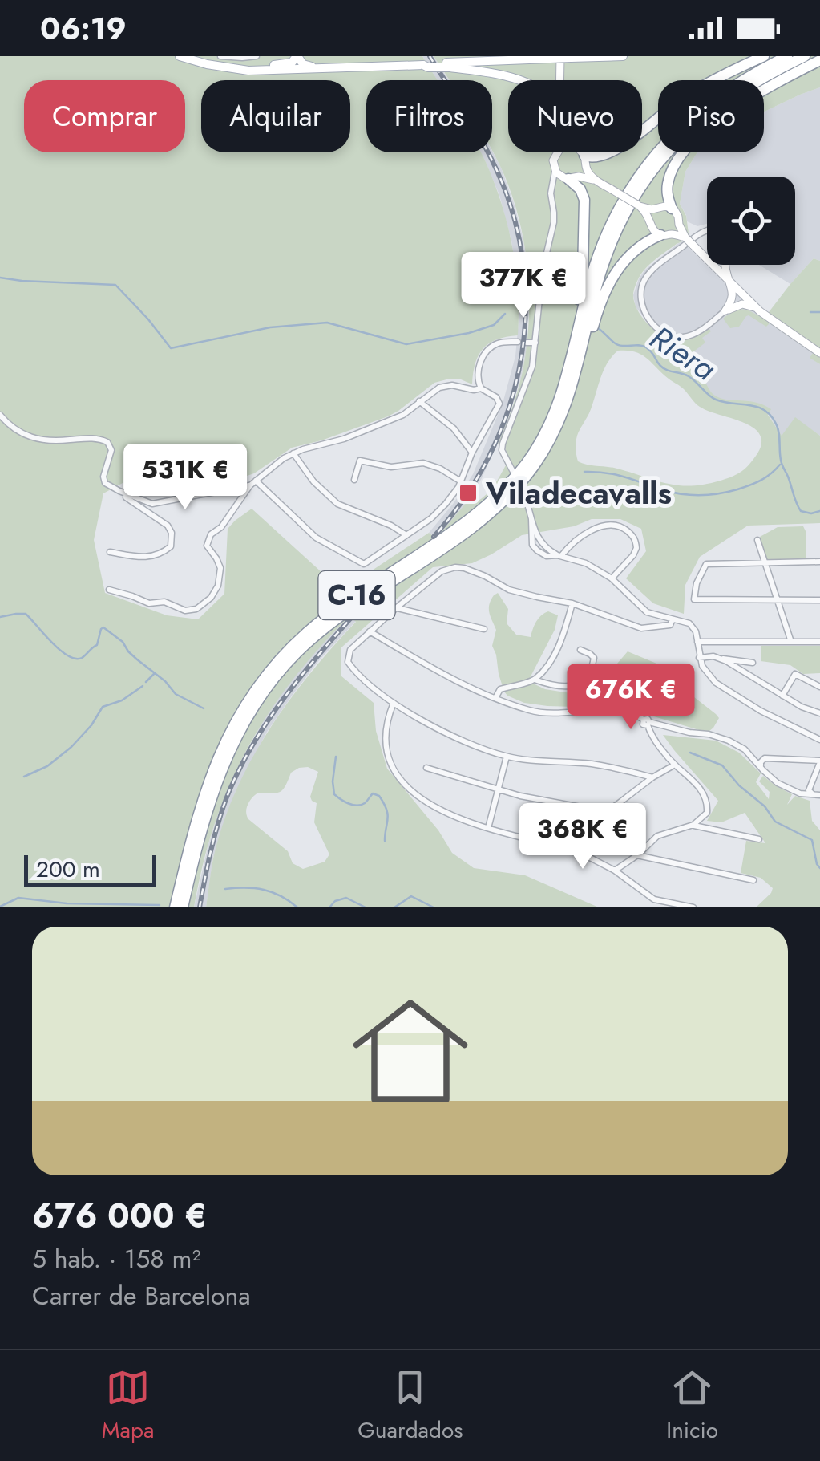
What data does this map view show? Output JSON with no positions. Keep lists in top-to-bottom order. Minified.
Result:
{"streets":{"highway":["C-16"]},"water":["Riera"],"places":{"transit":["Viladecavalls"]},"scale_bar":"200 m","page":{"status":"06:19","chip":["Comprar","Alquilar","Filtros","Nuevo","Piso"],"price":["377K €","531K €","676K €","368K €"],"scale":"200 m","list":[{"name":"676 000 €","note":"5 hab. · 158 m² · Carrer de Barcelona"}],"tabs":["Mapa","Guardados","Inicio"]}}
